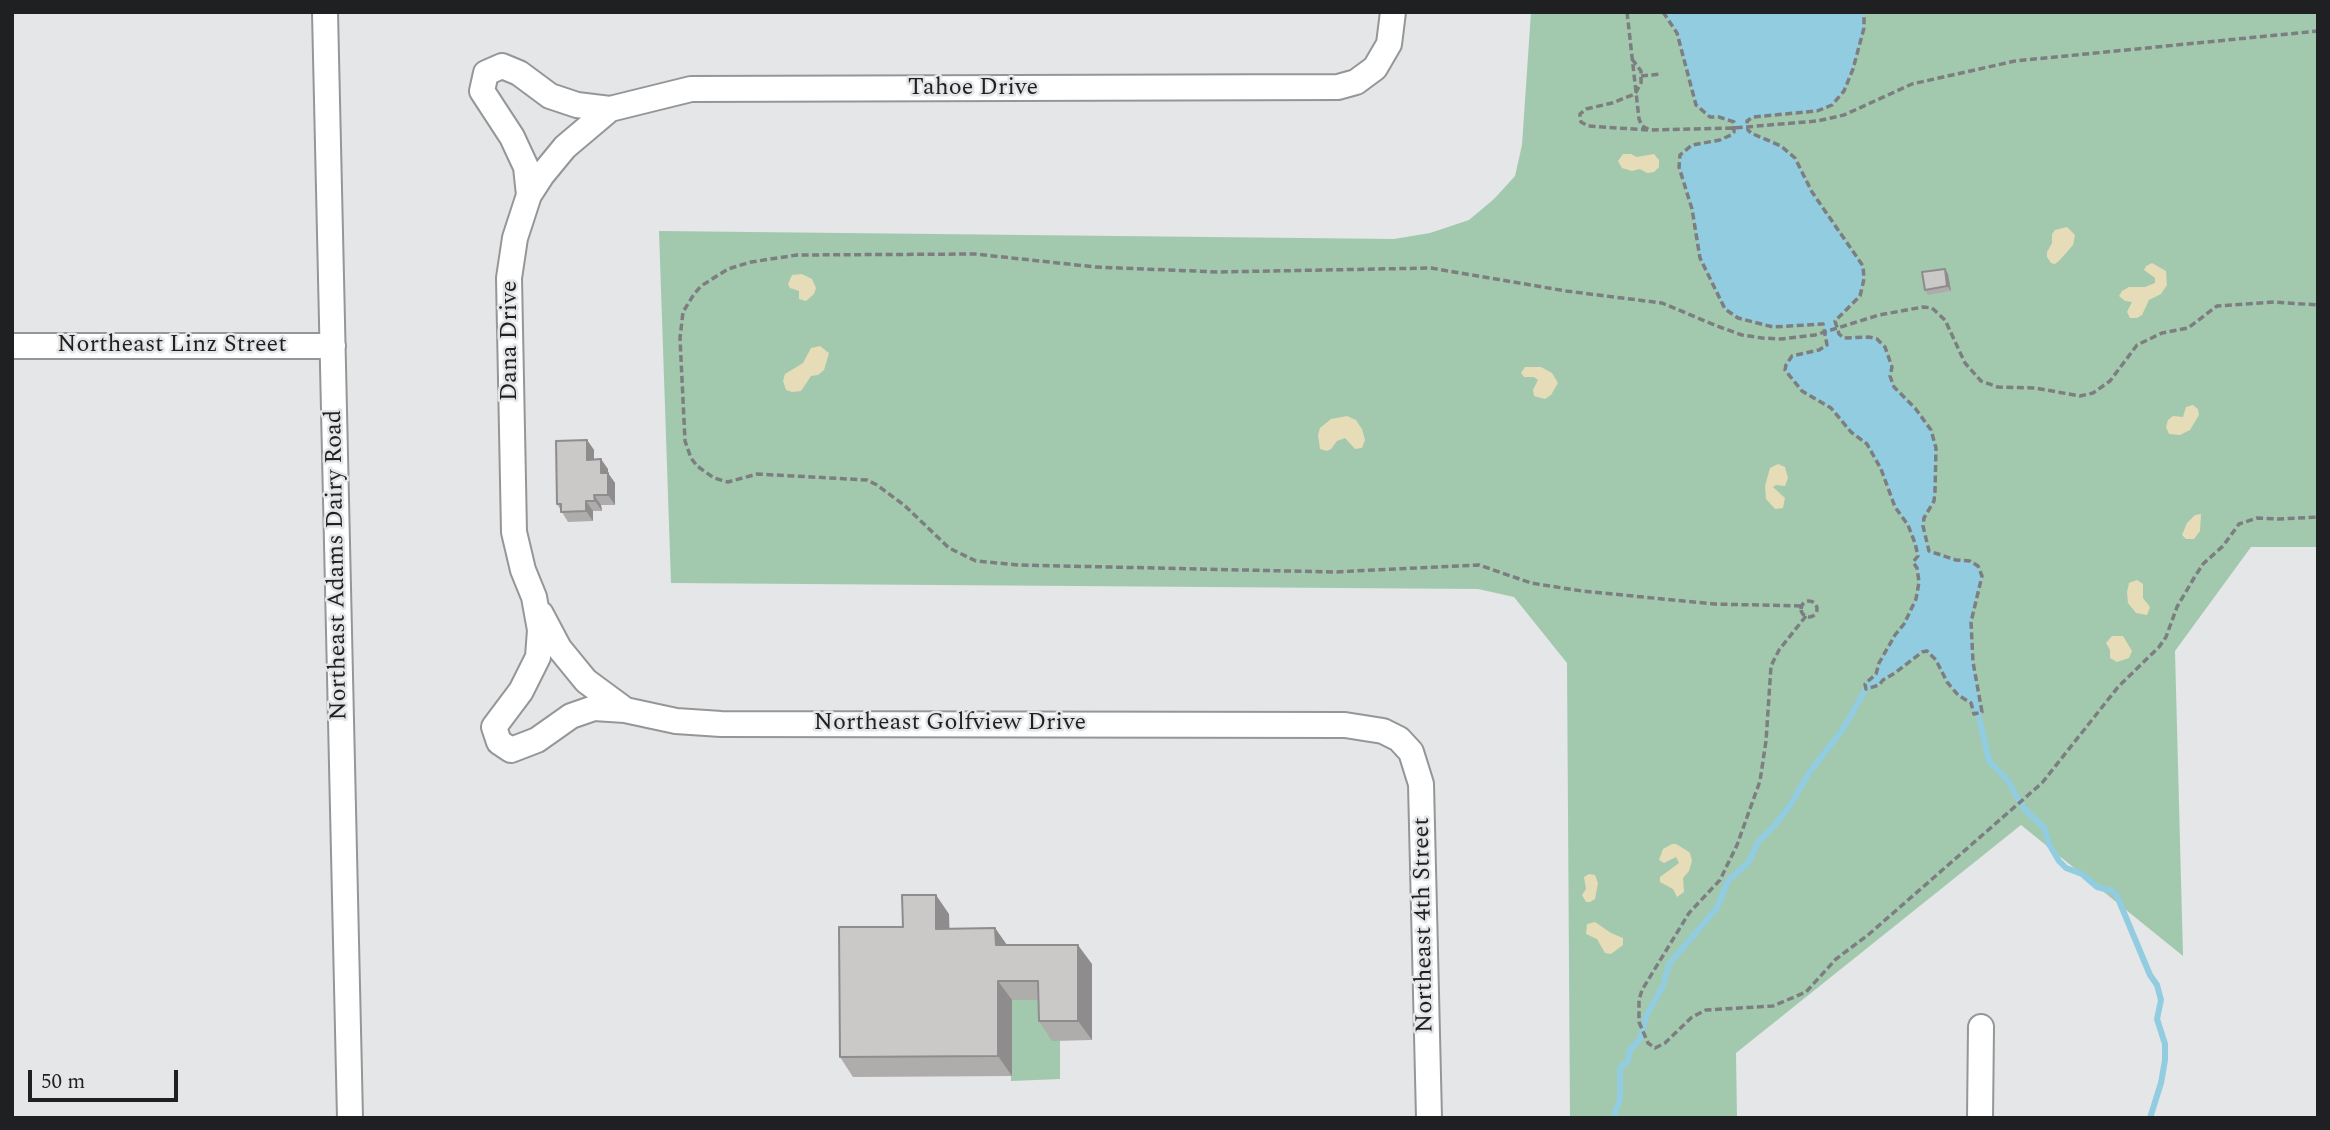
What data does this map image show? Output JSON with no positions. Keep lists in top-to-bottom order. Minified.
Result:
{"streets":{"street":["Tahoe Drive","Dana Drive","Northeast Linz Street","Northeast Adams Dairy Road","Northeast Golfview Drive","Northeast 4th Street"]},"crossings":[["Tahoe Drive","Dana Drive"],["Dana Drive","Northeast Golfview Drive"],["Northeast Linz Street","Northeast Adams Dairy Road"],["Northeast Golfview Drive","Northeast 4th Street"]],"scale_bar":"50 m"}
